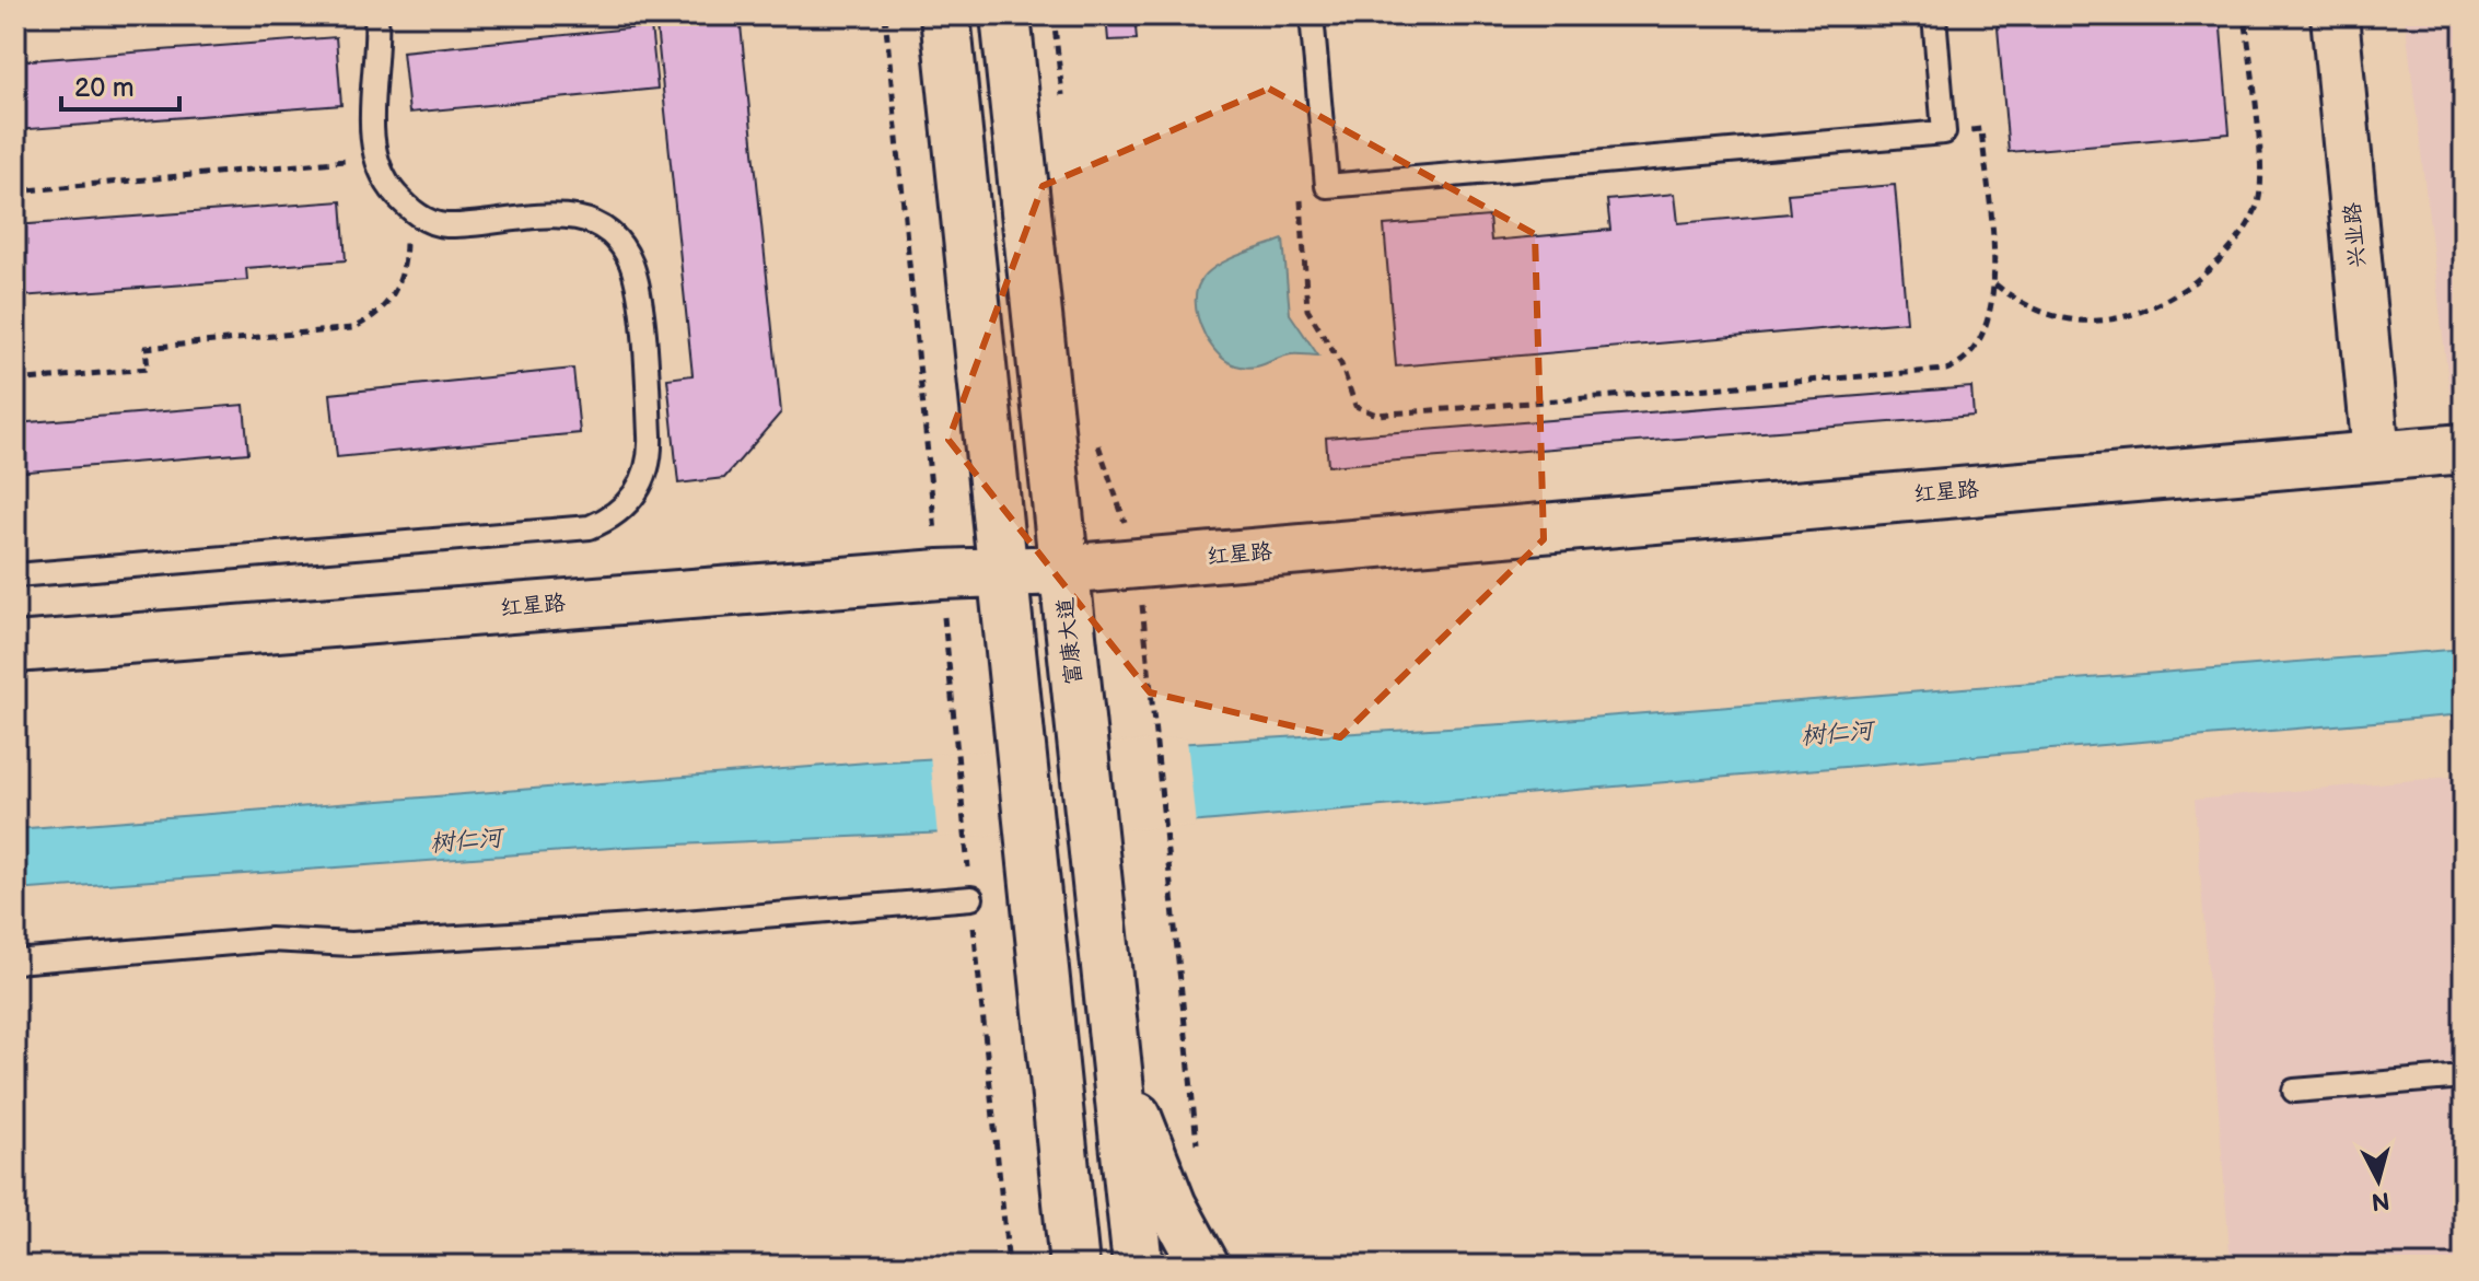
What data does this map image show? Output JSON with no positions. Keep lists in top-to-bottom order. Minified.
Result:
{"streets":{"street":["兴业路","红星路","富康大道"]},"crossings":[["兴业路","红星路"],["红星路","富康大道"]],"water":["树仁河"],"scale_bar":"20 m","north":"bottom"}
